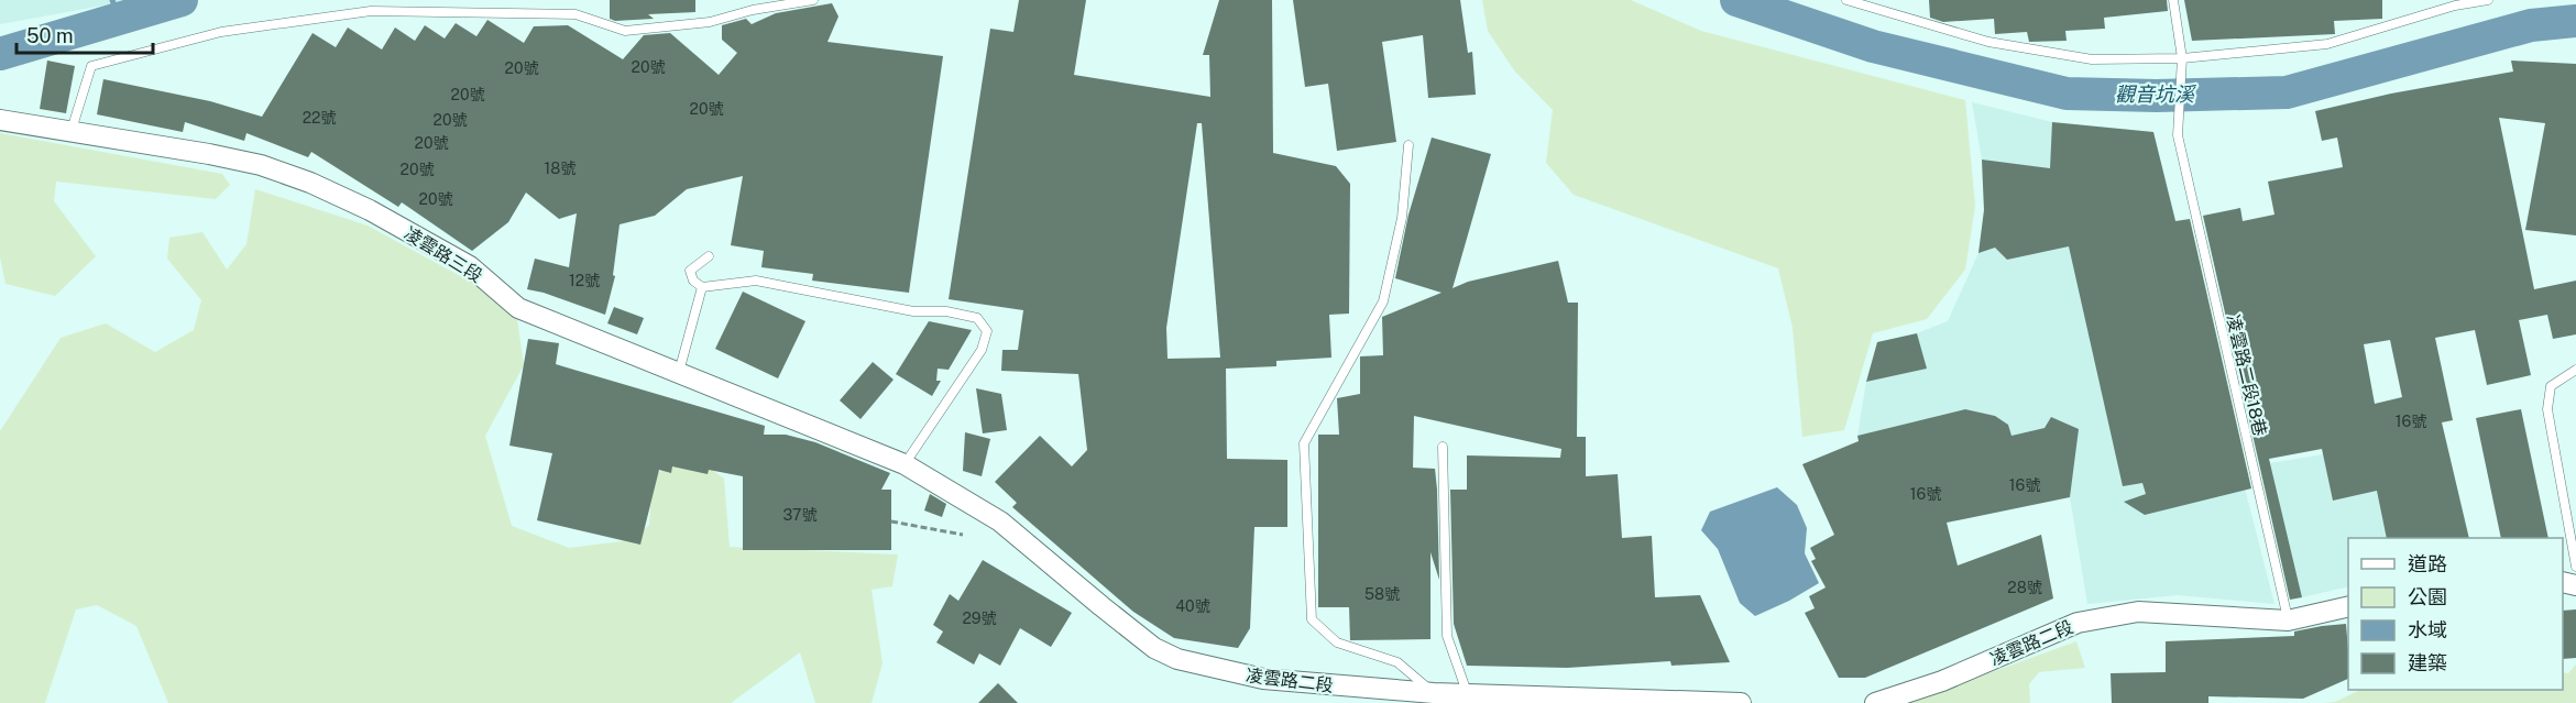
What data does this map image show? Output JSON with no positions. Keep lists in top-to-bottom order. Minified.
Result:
{"streets":{"street":["凌雲路三段","凌雲路二段"],"lane":["凌雲路二段18巷"]},"crossings":[["凌雲路三段","凌雲路二段"],["凌雲路二段18巷","凌雲路二段"]],"water":["觀音坑溪"],"house_numbers":["20號","20號","20號","20號","22號","20號","20號","18號","20號","20號","12號","16號","16號","16號","37號","28號","58號","40號","29號"],"legend":["道路","公園","水域","建築"],"scale_bar":"50 m"}
